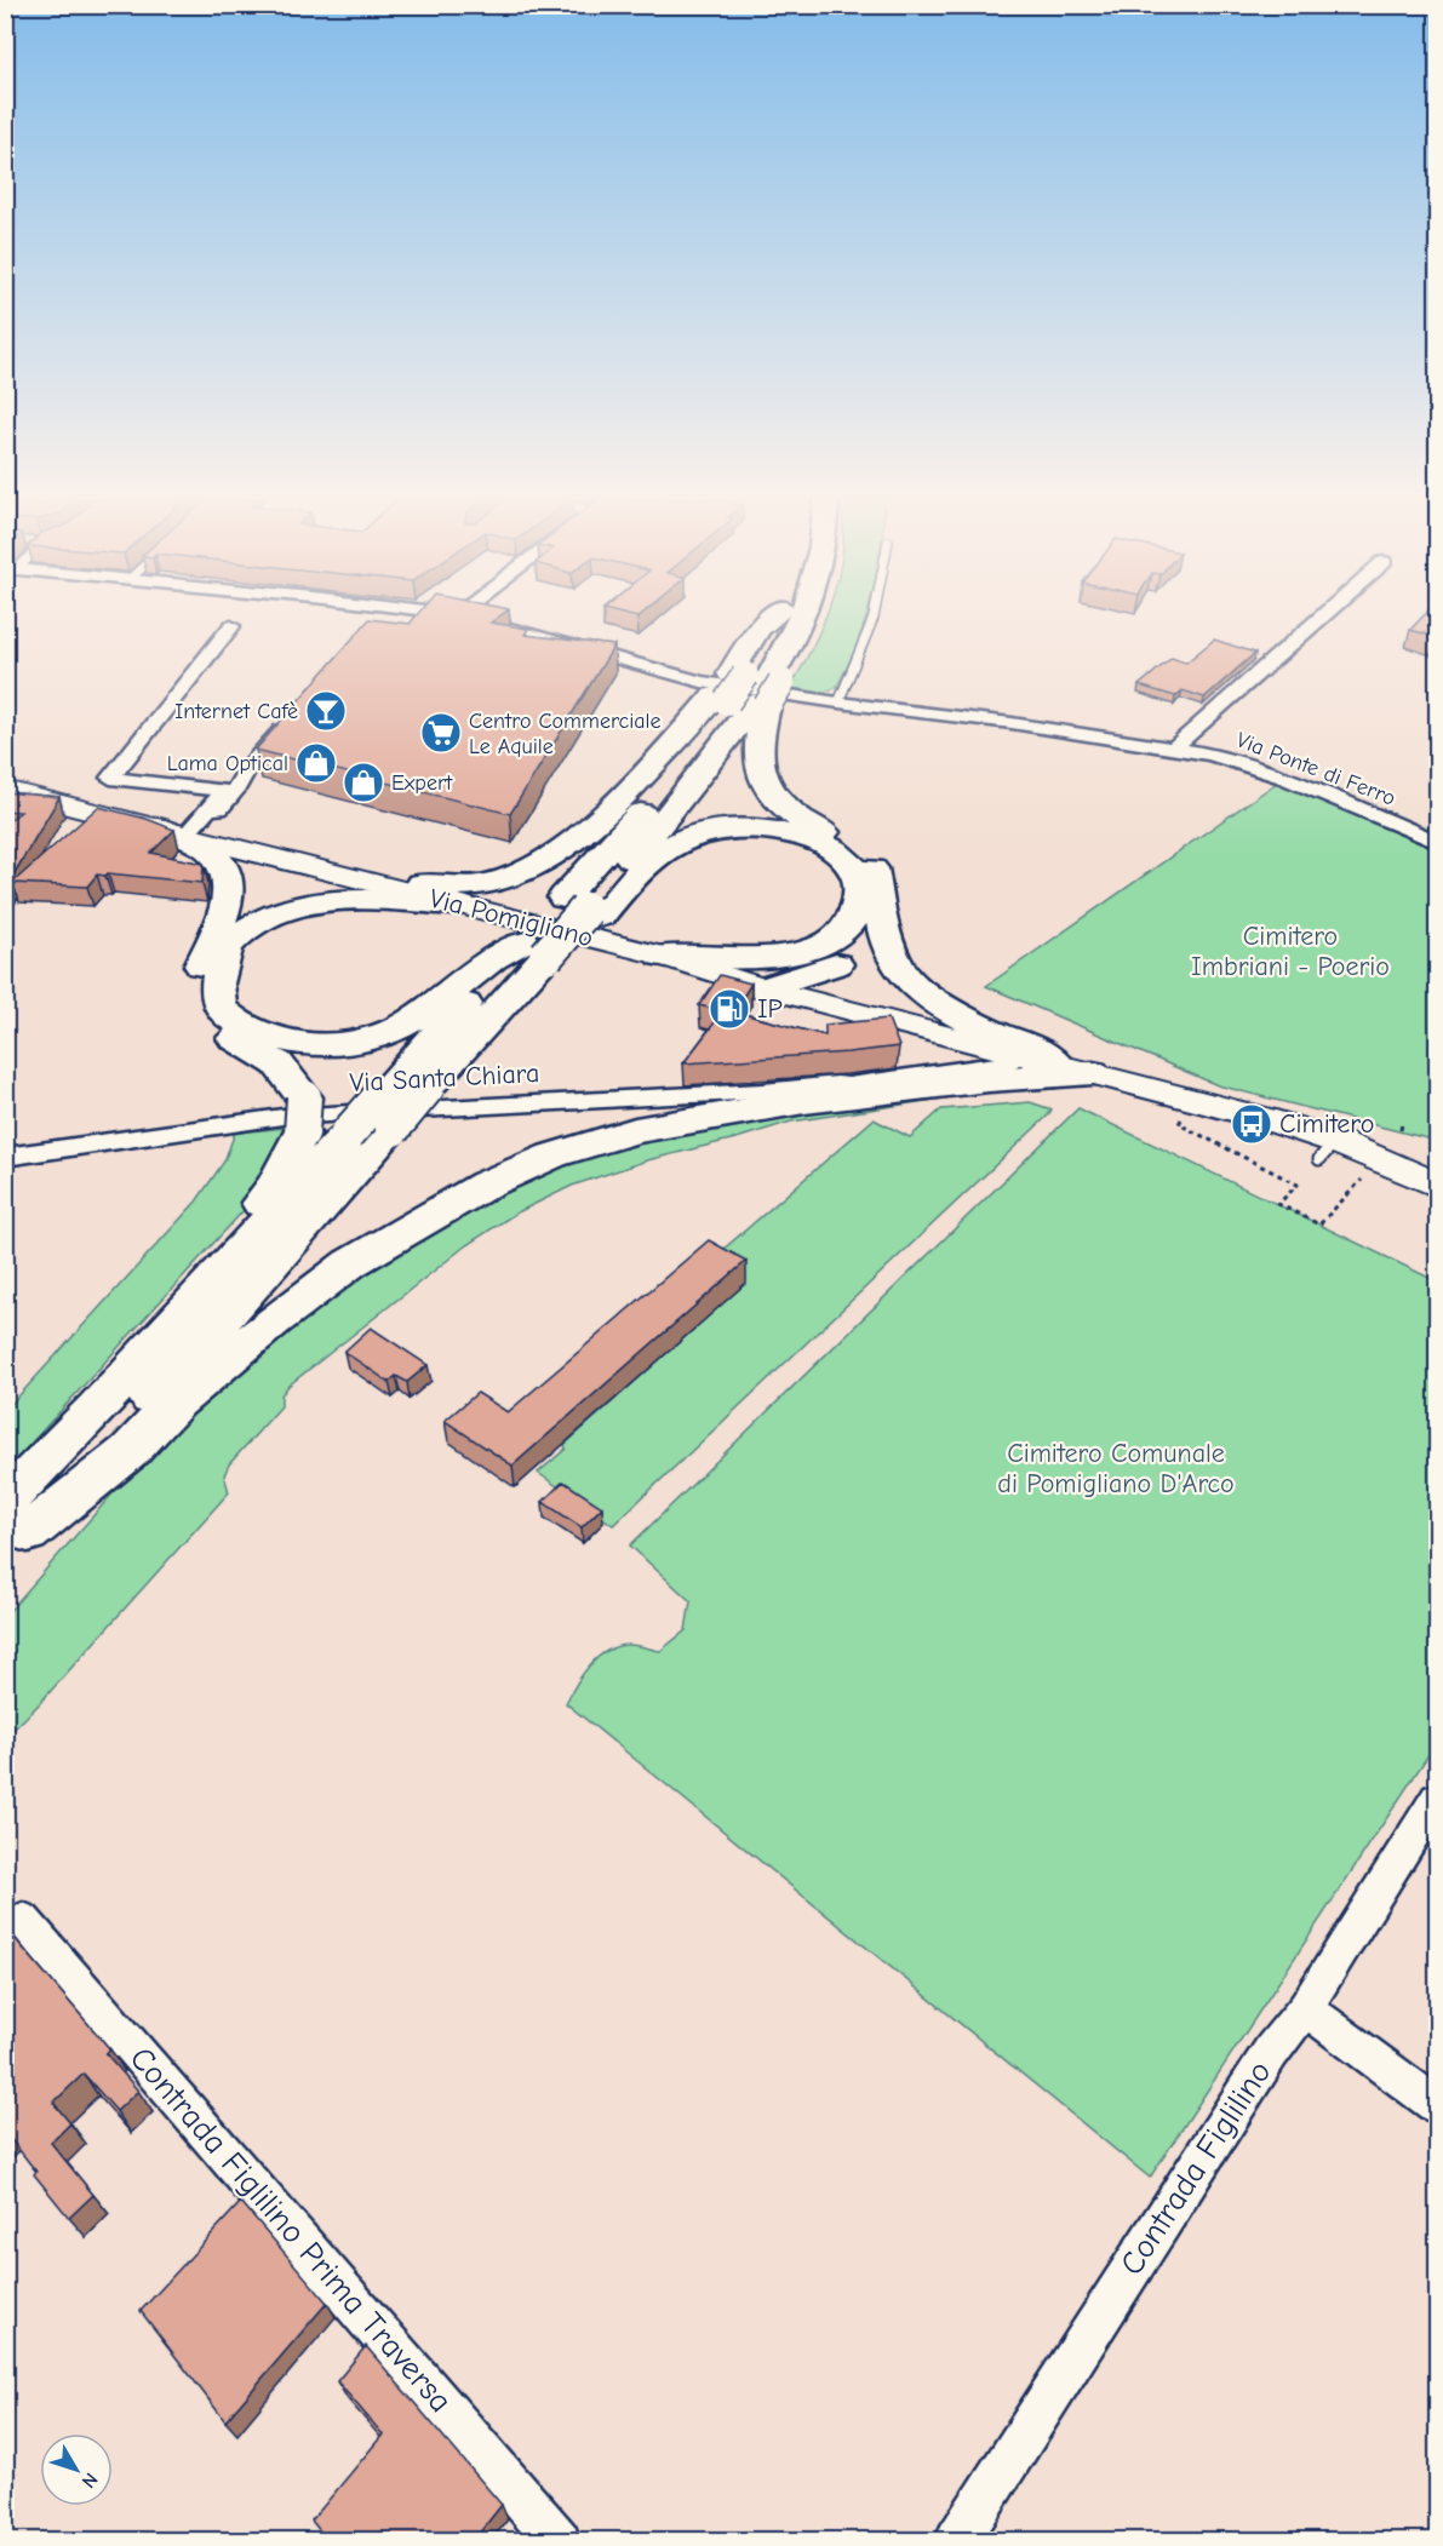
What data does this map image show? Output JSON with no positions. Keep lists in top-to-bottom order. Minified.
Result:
{"streets":{"main road":["Via Pomigliano"],"street":["Via Ponte di Ferro","Via Santa Chiara","Contrada Figlilino","Contrada Figlilino Prima Traversa"]},"parks":["Cimitero Imbriani - Poerio","Cimitero Comunale di Pomigliano D'Arco"],"places":{"bar":["Internet Cafè"],"supermarket":["Centro Commerciale Le Aquile"],"shop":["Lama Optical","Expert"],"fuel station":["IP"],"bus stop":["Cimitero"]},"north":"bottom right"}
